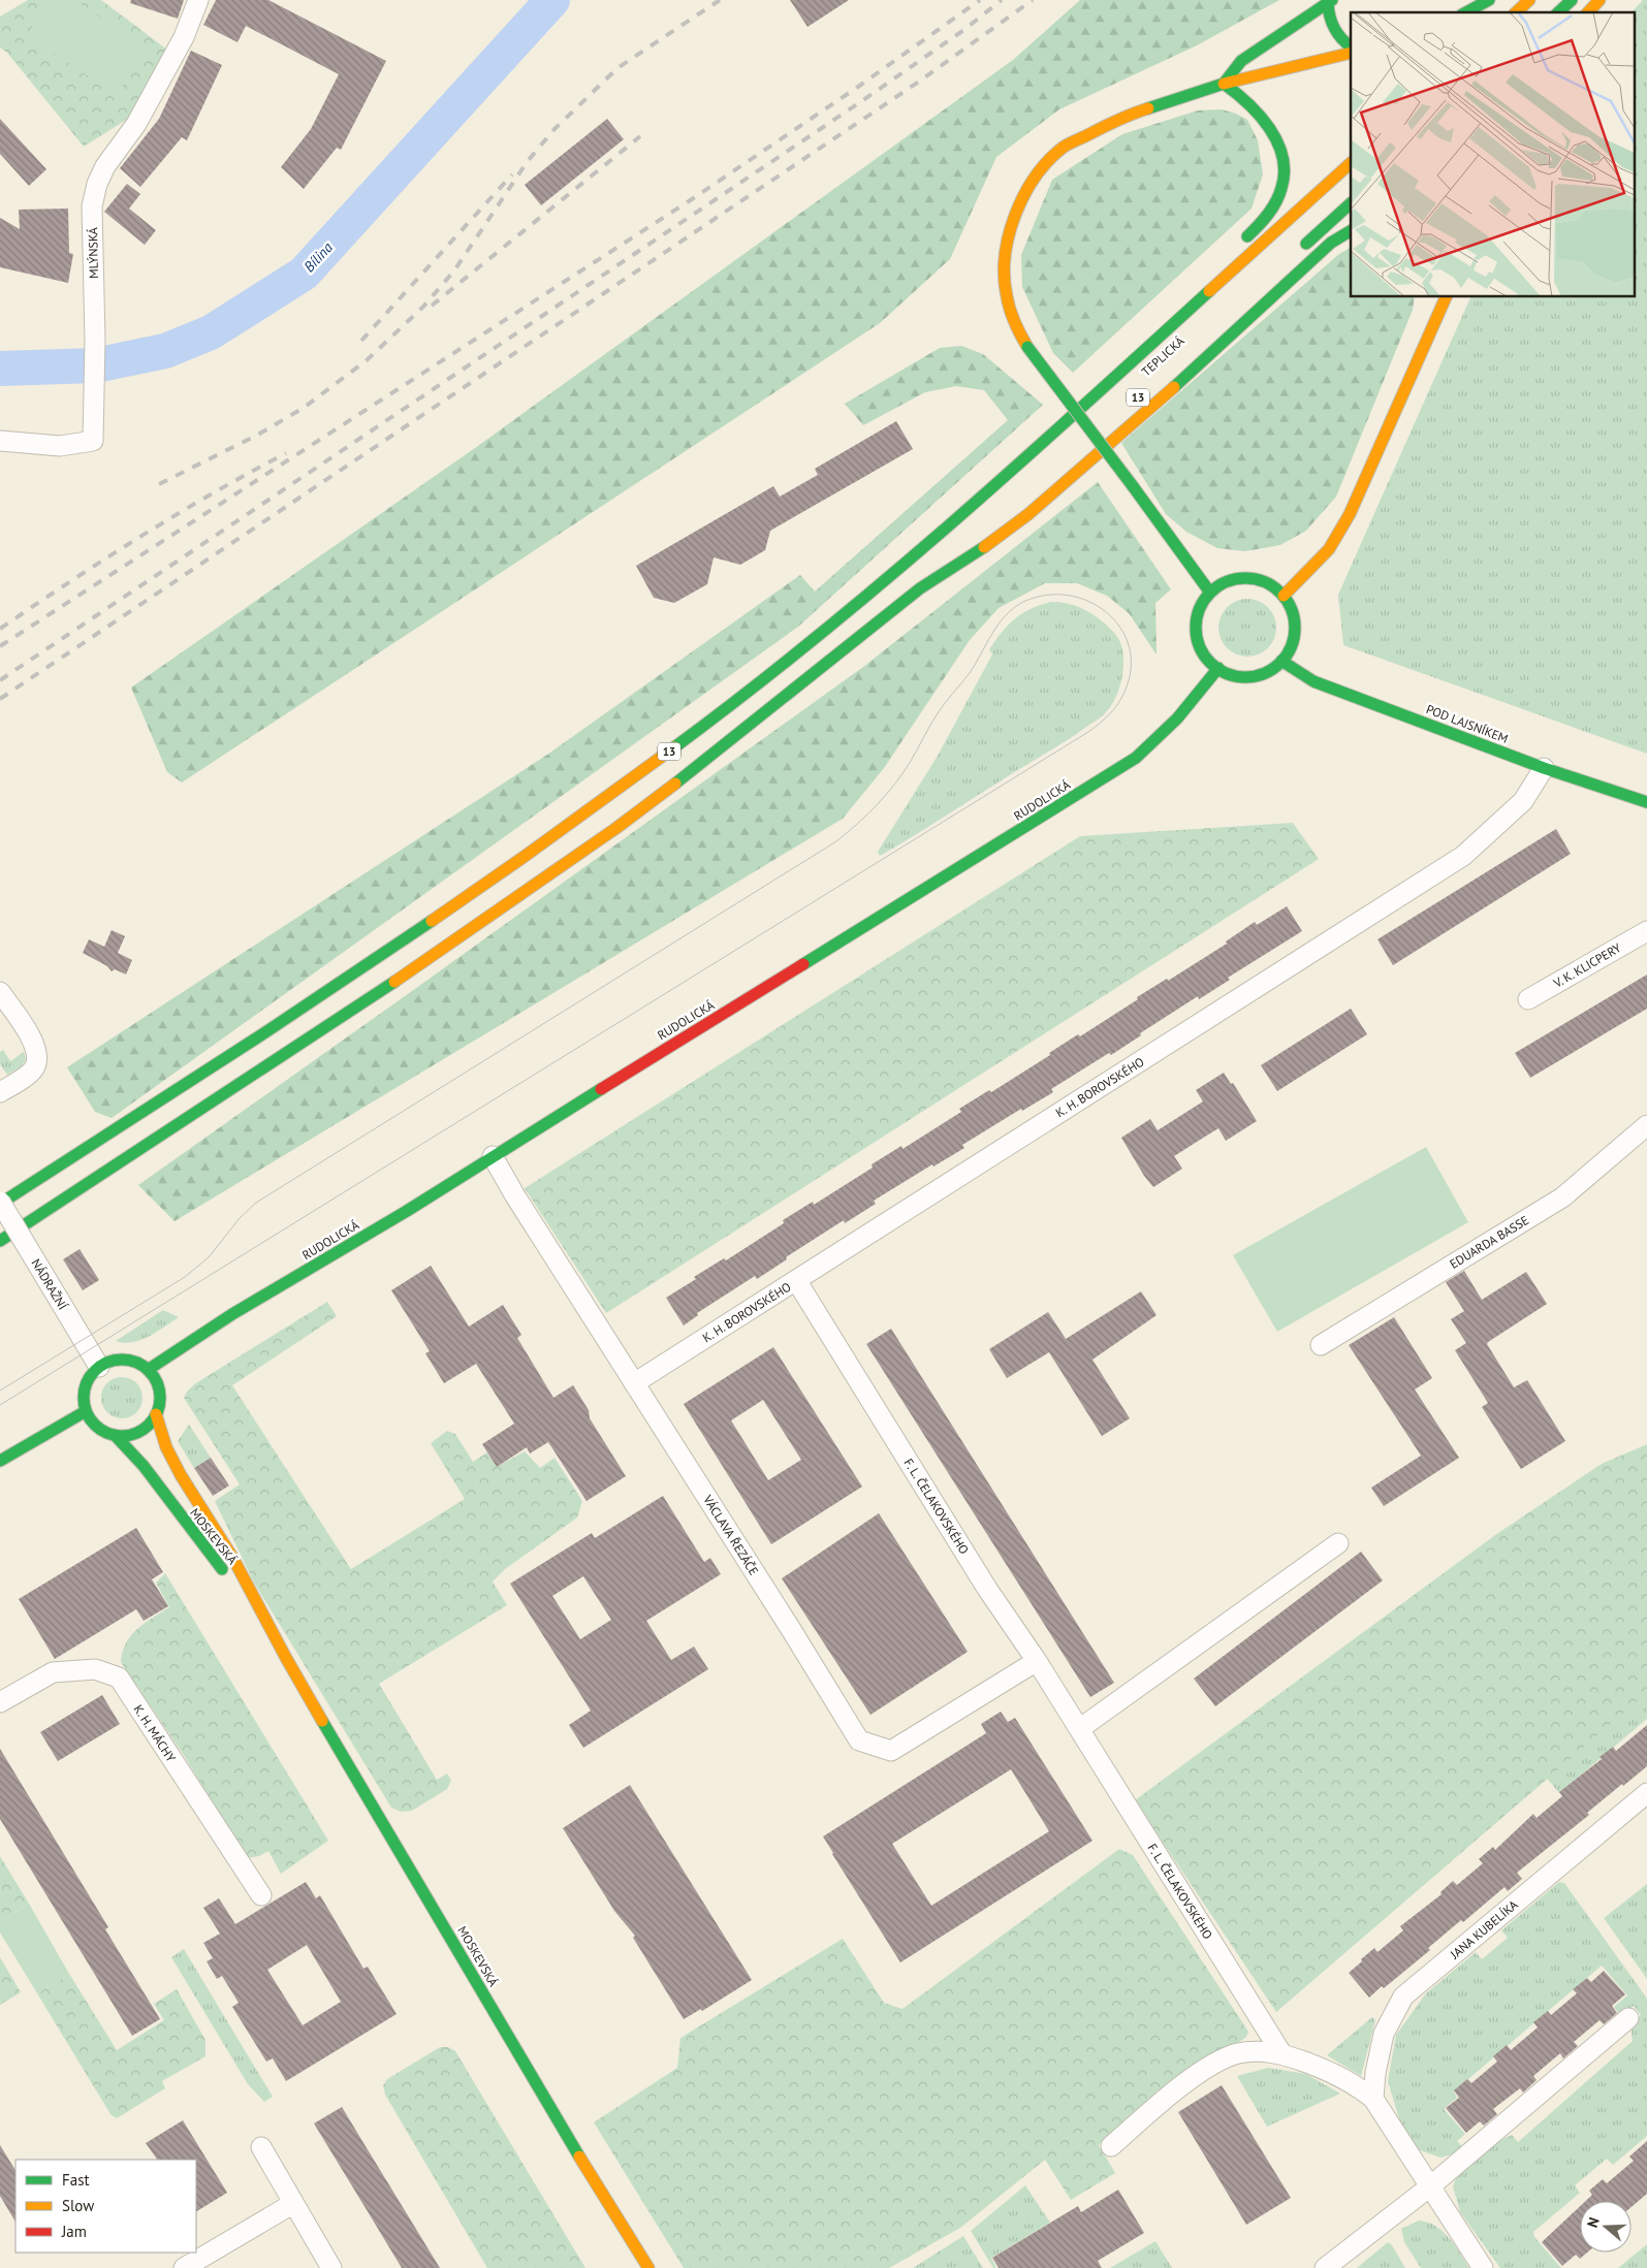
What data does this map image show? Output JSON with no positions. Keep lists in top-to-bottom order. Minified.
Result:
{"streets":{"main road":["13","POD LAJSNÍKEM","RUDOLICKÁ","MOSKEVSKÁ"],"street":["MLÝNSKÁ","V. K. KLICPERY","K. H. BOROVSKÉHO","EDUARDA BASSE","NÁDRAŽNÍ","F. L. ČELAKOVSKÉHO","VÁCLAVA ŘEZÁČE","K. H. MÁCHY","JANA KUBELÍKA"]},"crossings":[["13","NÁDRAŽNÍ"],["POD LAJSNÍKEM","RUDOLICKÁ"],["POD LAJSNÍKEM","K. H. BOROVSKÉHO"],["RUDOLICKÁ","NÁDRAŽNÍ"],["RUDOLICKÁ","VÁCLAVA ŘEZÁČE"],["RUDOLICKÁ","MOSKEVSKÁ"],["K. H. BOROVSKÉHO","F. L. ČELAKOVSKÉHO"],["K. H. BOROVSKÉHO","VÁCLAVA ŘEZÁČE"],["NÁDRAŽNÍ","MOSKEVSKÁ"],["F. L. ČELAKOVSKÉHO","VÁCLAVA ŘEZÁČE"]],"water":["Bílina"],"legend":["Fast","Slow","Jam"],"north":"left"}
